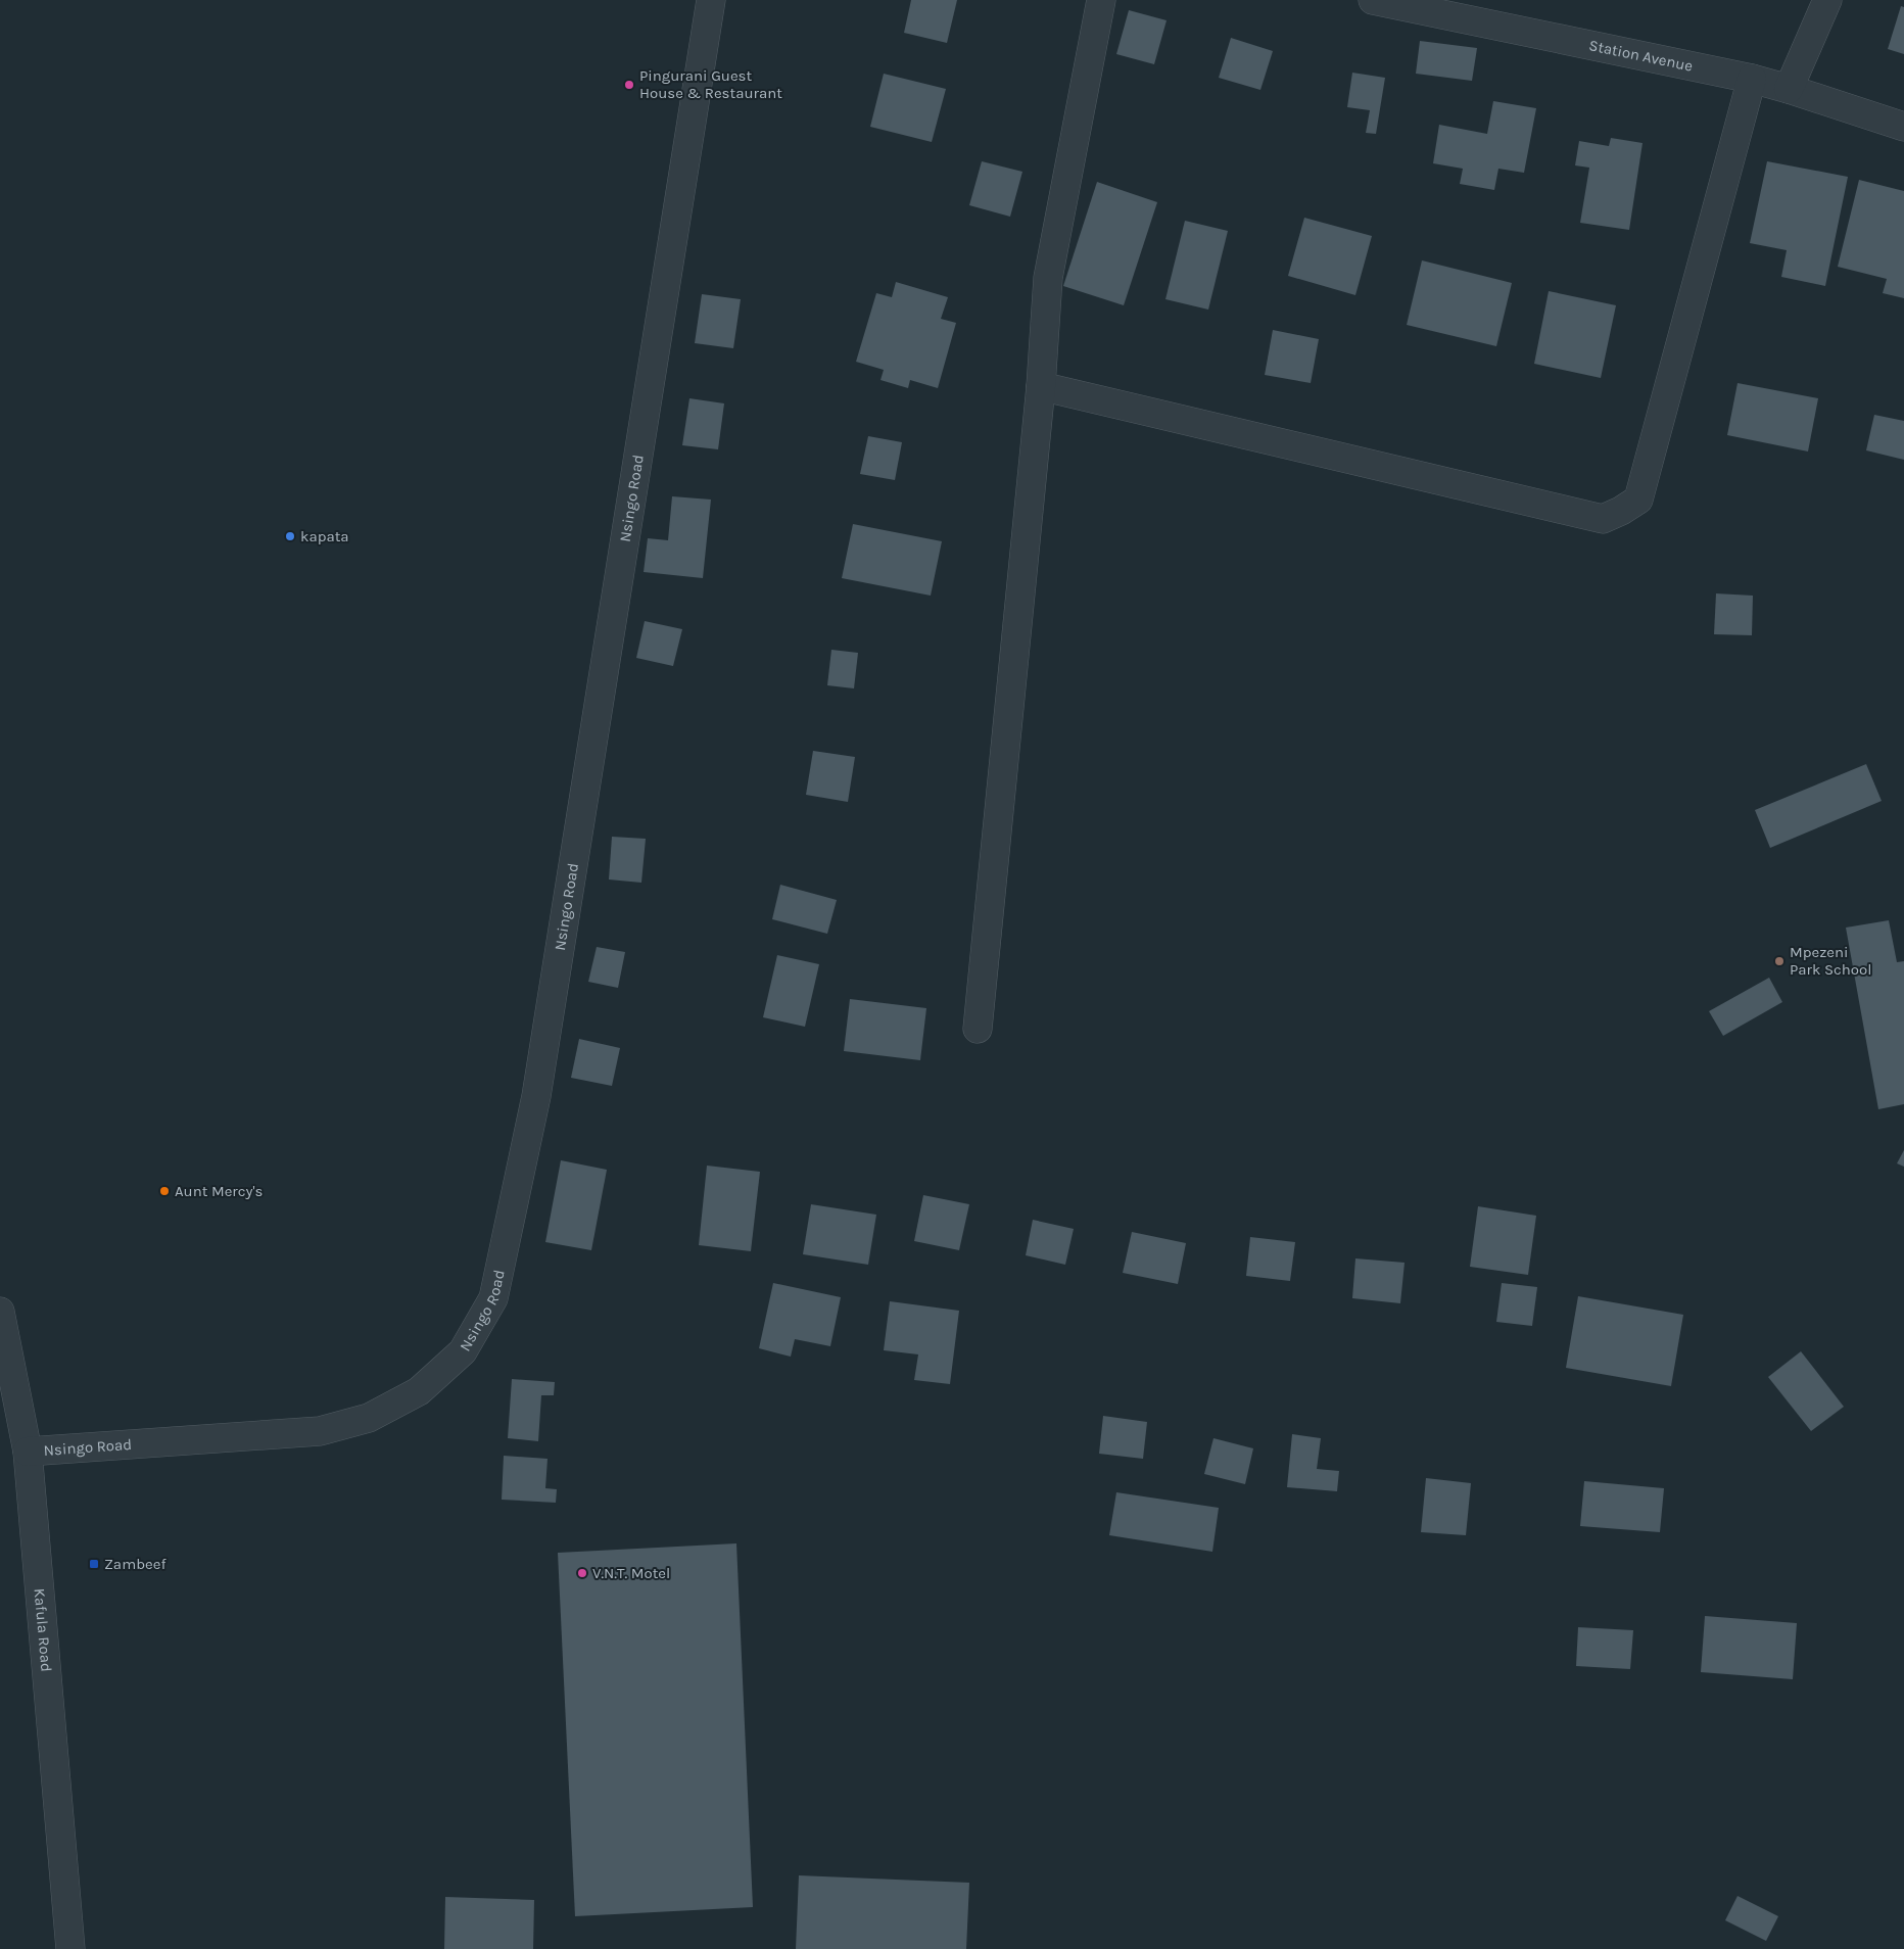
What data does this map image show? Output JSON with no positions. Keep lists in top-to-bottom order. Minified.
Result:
{"streets":{"street":["Station Avenue","Nsingo Road","Kafula Road"]},"crossings":[["Nsingo Road","Kafula Road"]],"places":{"other":["Pingurani Guest House & Restaurant","kapata","Mpezeni Park School","Aunt Mercy's","V.N.T. Motel"],"transit":["Zambeef"]}}
